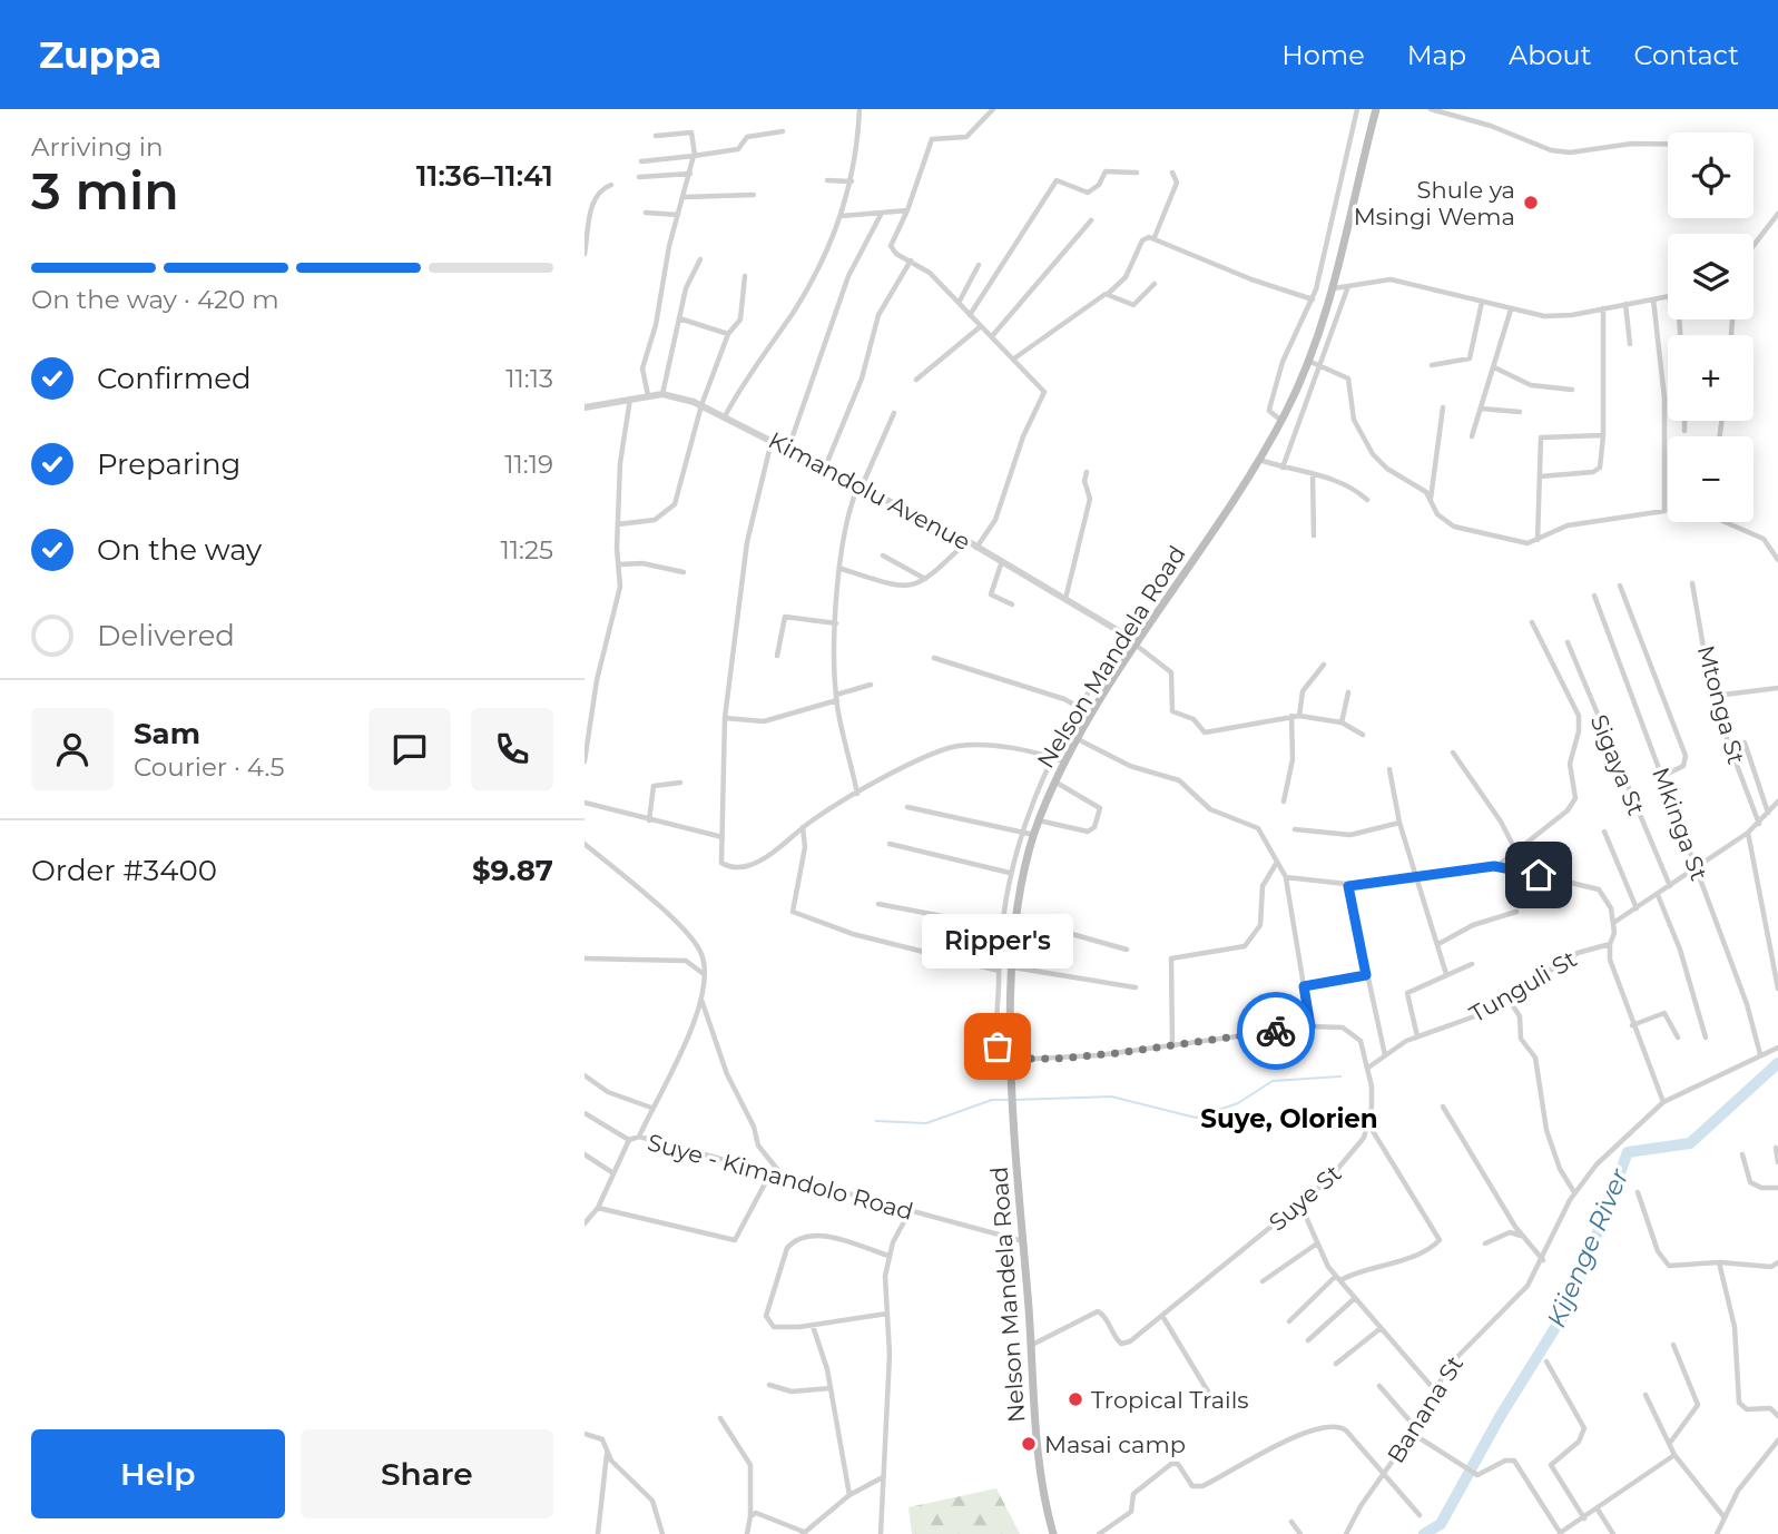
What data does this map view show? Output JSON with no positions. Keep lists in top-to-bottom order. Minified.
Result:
{"streets":{"main road":["Nelson Mandela Road"],"street":["Kimandolu Avenue","Mtonga St","Sigaya St","Mkinga St","Tunguli St","Suye - Kimandolo Road","Suye St","Banana St"]},"crossings":[["Kimandolu Avenue","Nelson Mandela Road"],["Nelson Mandela Road","Suye - Kimandolo Road"],["Nelson Mandela Road","Suye St"],["Mkinga St","Banana St"]],"districts":["Suye, Olorien"],"water":["Kijenge River"],"places":["Shule ya Msingi Wema","Ripper's","Tropical Trails","Masai camp"],"page":{"header":"Zuppa","nav":["Home","Map","About","Contact"],"heading":["3 min","Arriving in","11:36–11:41"],"panel":["Sam","Courier · 4.5","Order #3400","$9.87"],"map_buttons":["+","−"],"bar":"On the way · 420 m","list":[["Confirmed","11:13"],["Preparing","11:19"],["On the way","11:25"],"Delivered"],"bubble":"Ripper's","buttons":["Help","Share"]}}
